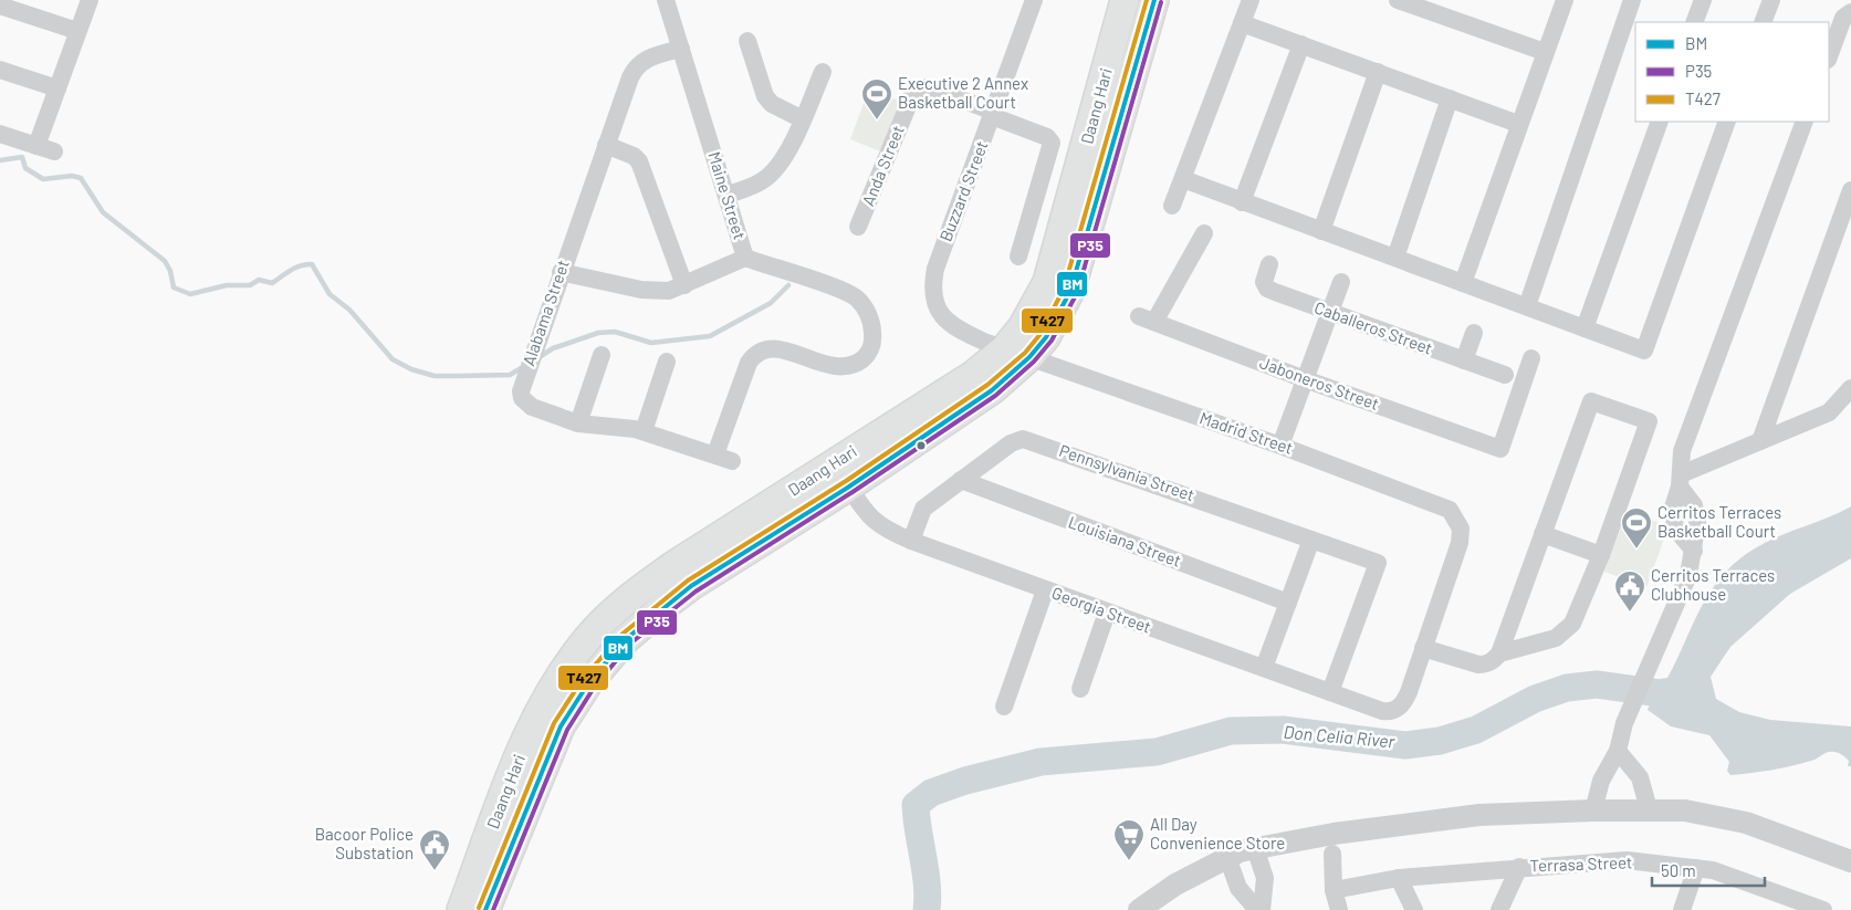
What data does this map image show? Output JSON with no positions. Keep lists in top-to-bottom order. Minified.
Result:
{"streets":{"main road":["Daang Hari"],"street":["Anda Street","Buzzard Street","Maine Street","Alabama Street","Caballeros Street","Jaboneros Street","Madrid Street","Pennsylvania Street","Louisiana Street","Georgia Street","Terrasa Street"]},"crossings":[["Daang Hari","Buzzard Street"],["Daang Hari","Madrid Street"],["Daang Hari","Georgia Street"],["Anda Street","Buzzard Street"],["Buzzard Street","Madrid Street"],["Maine Street","Alabama Street"],["Madrid Street","Georgia Street"],["Pennsylvania Street","Louisiana Street"],["Pennsylvania Street","Georgia Street"]],"water":["Don Celia River"],"places":{"sports":["Executive 2 Annex Basketball Court","Cerritos Terraces Basketball Court"],"public building":["Cerritos Terraces Clubhouse","Bacoor Police Substation"],"supermarket":["All Day Convenience Store"]},"lines":["transit line BM","transit line T427","transit line P35"],"legend":["BM","P35","T427"],"scale_bar":"50 m"}
